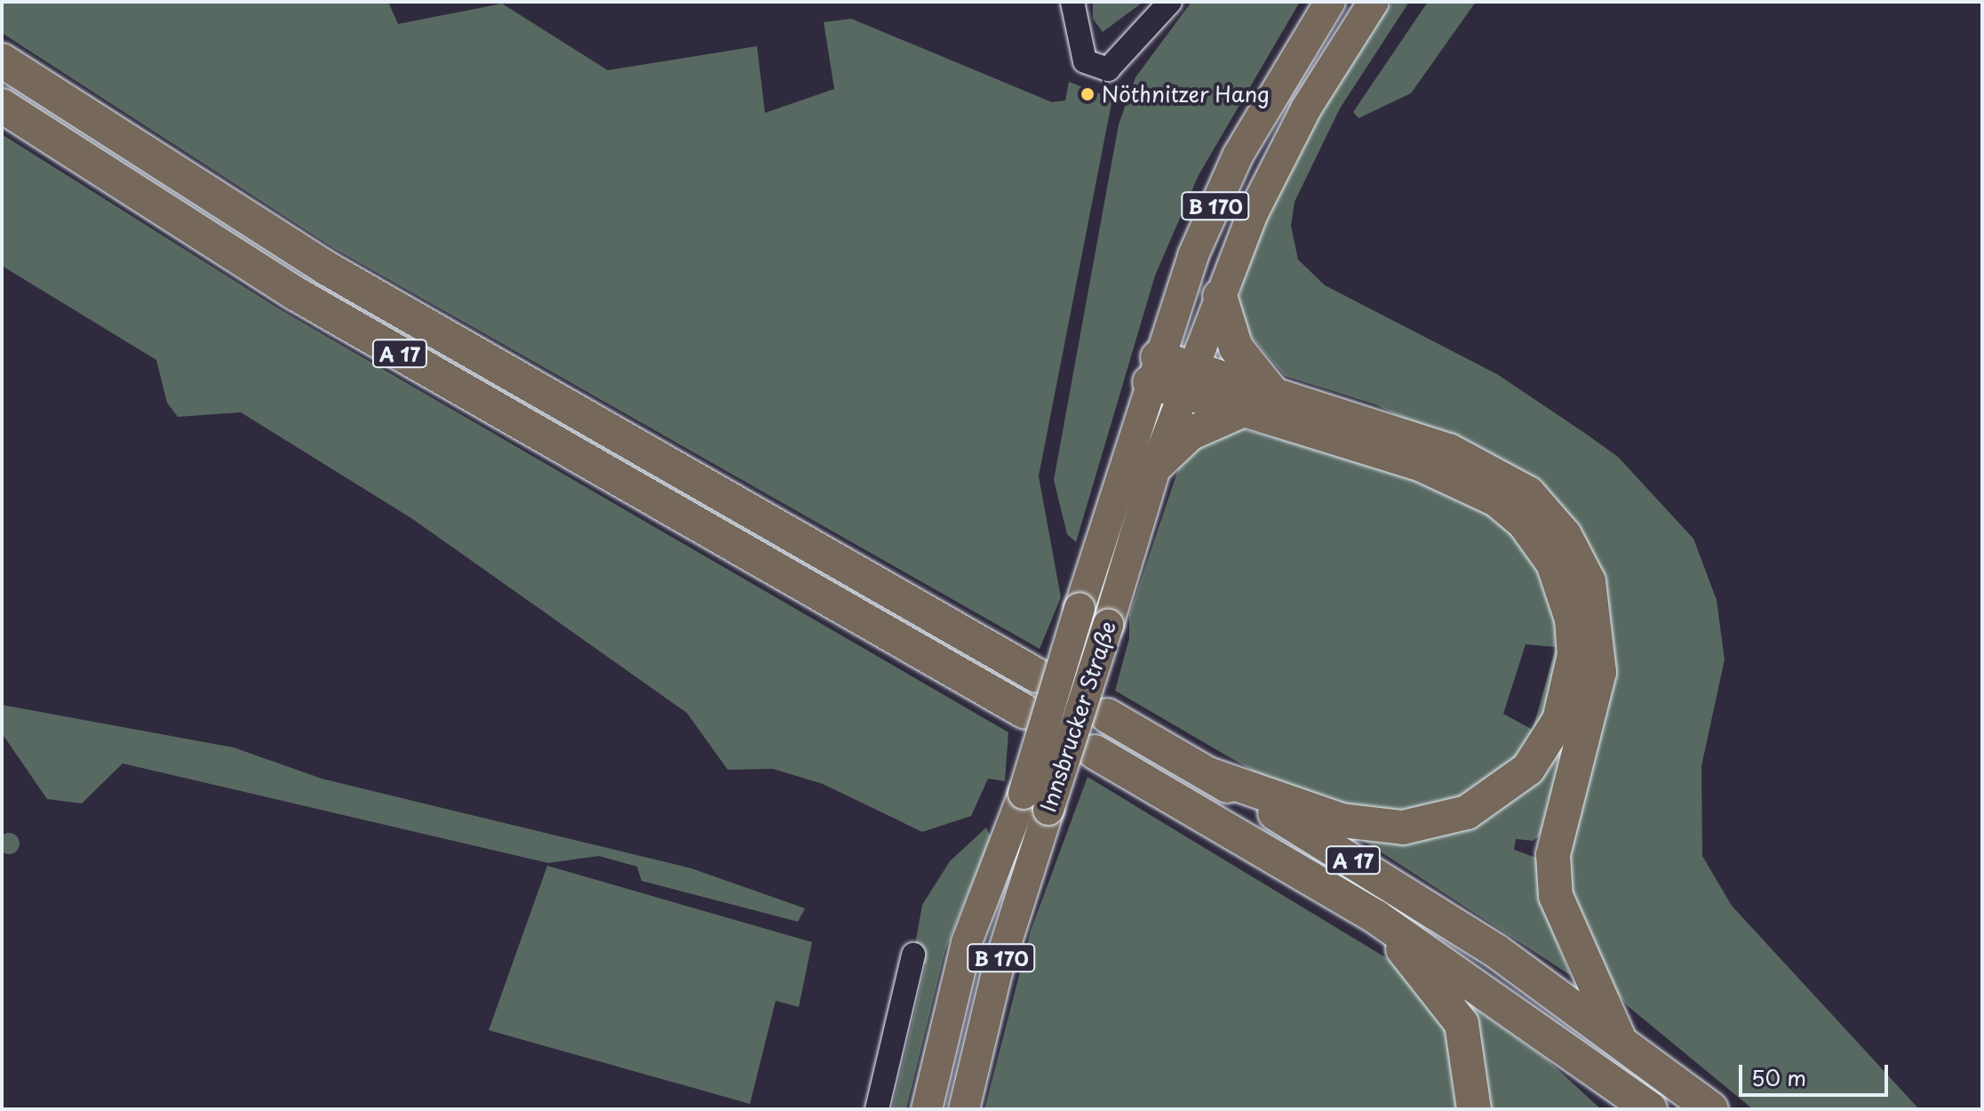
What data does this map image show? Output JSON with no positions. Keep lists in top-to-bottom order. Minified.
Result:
{"streets":{"highway":["A 17"],"main road":["B 170","Innsbrucker Straße"]},"crossings":[["B 170","Innsbrucker Straße"]],"places":["Nöthnitzer Hang"],"scale_bar":"50 m"}
